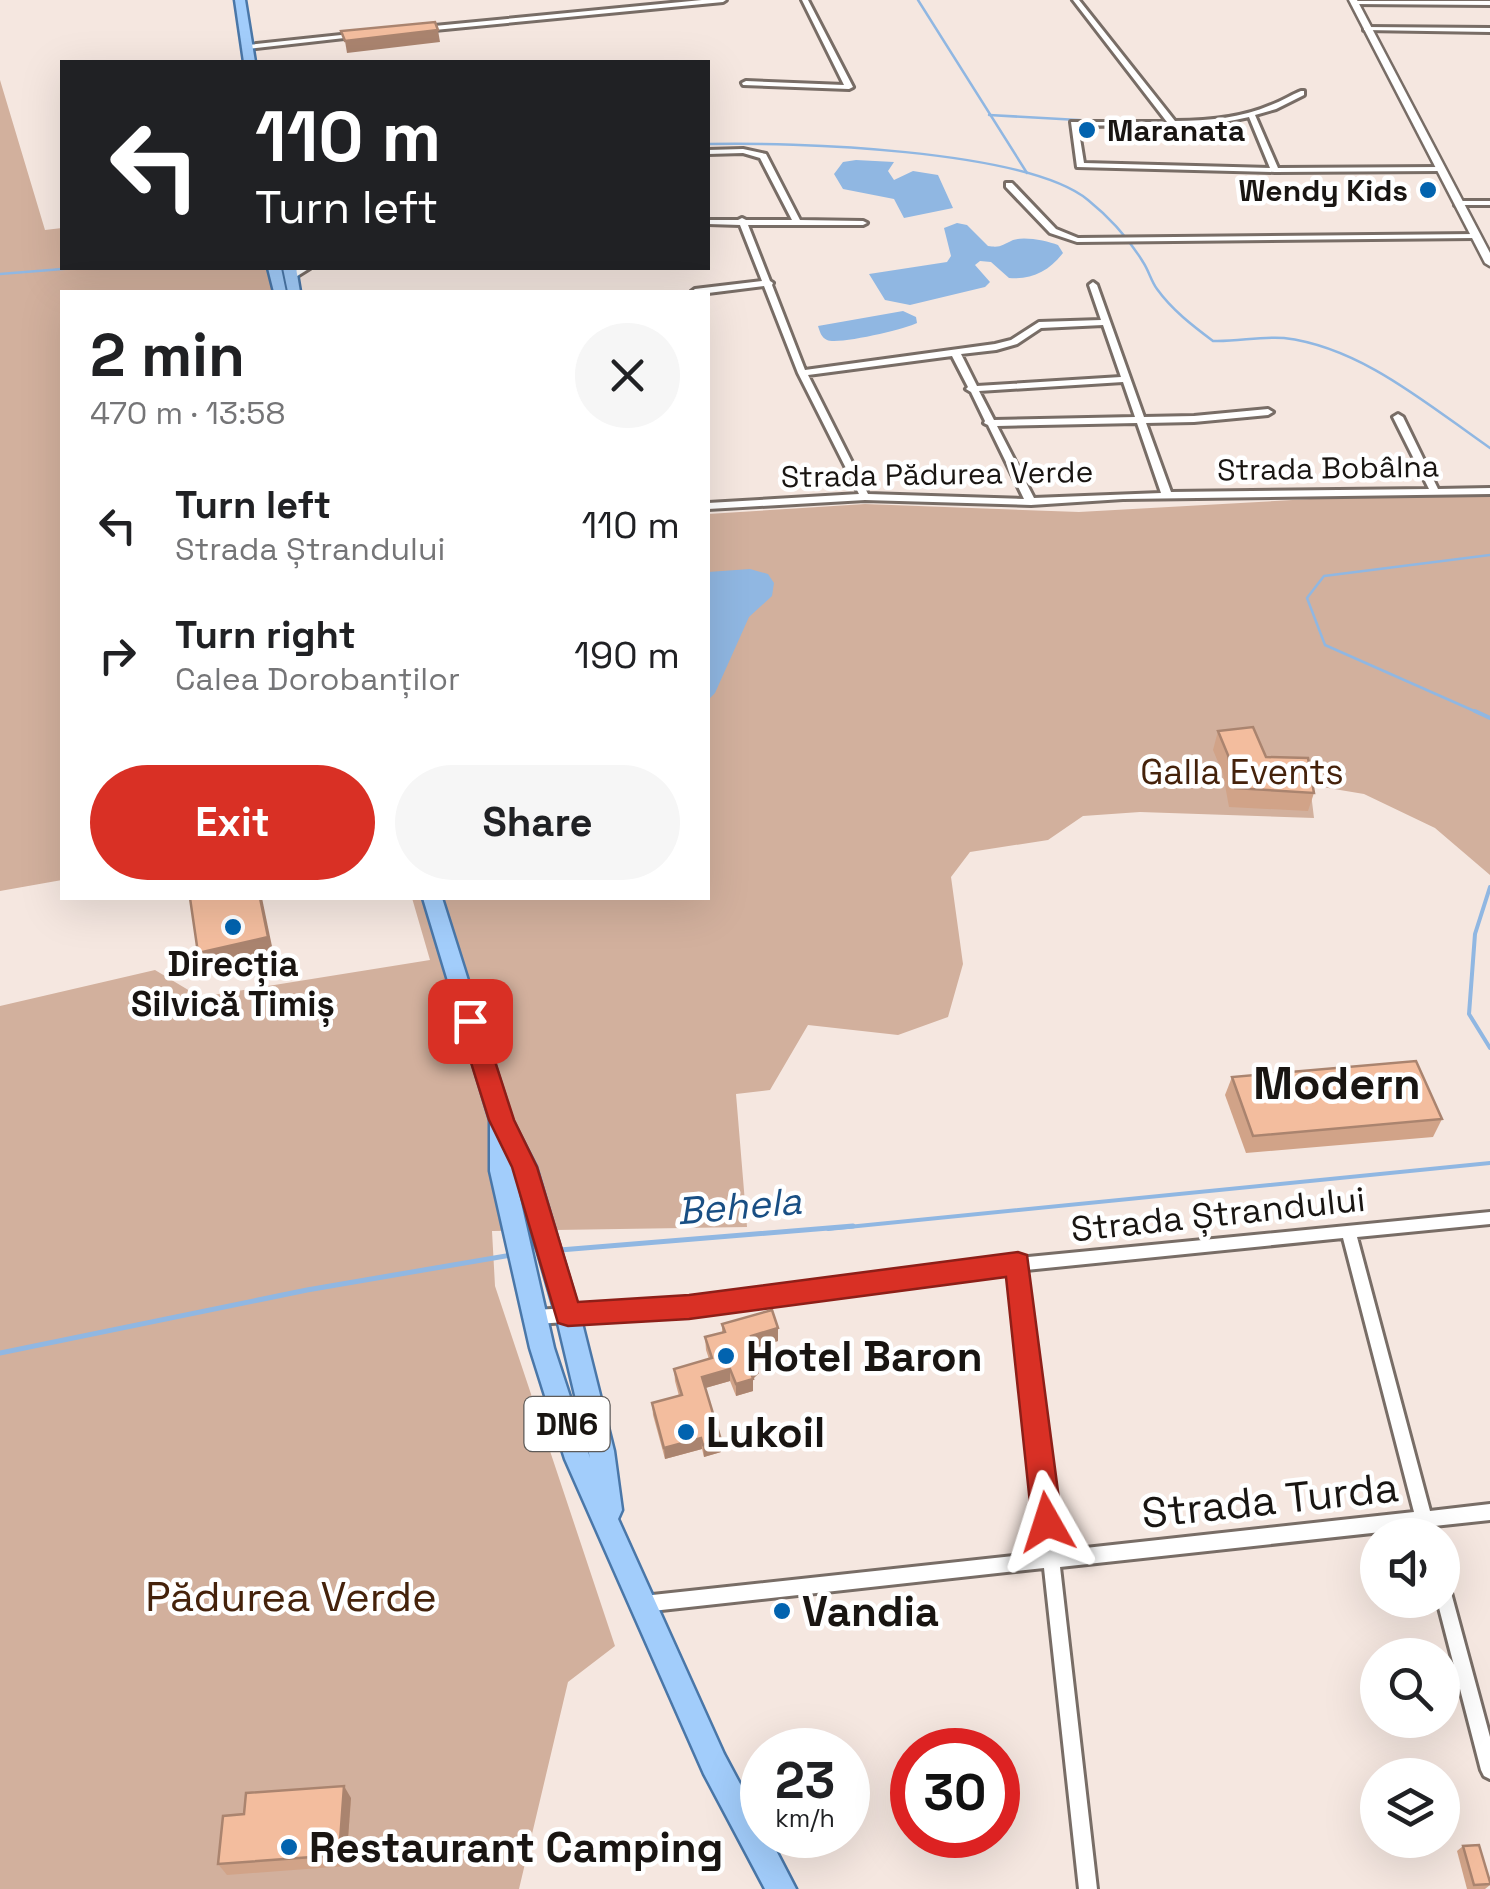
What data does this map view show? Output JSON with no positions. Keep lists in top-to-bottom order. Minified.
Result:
{"streets":{"main road":["DN6"],"street":["Strada Bobâlna","Strada Pădurea Verde","Strada Ștrandului","Strada Turda"]},"crossings":[["Strada Bobâlna","Strada Pădurea Verde"],["Strada Ștrandului","DN6"],["DN6","Strada Turda"]],"districts":["Modern"],"water":["Behela"],"parks":["Galla Events","Pădurea Verde"],"places":["Maranata","Wendy Kids","Direcția Silvică Timiș","Hotel Baron","Lukoil","Vandia","Restaurant Camping"],"page":{"turn":["110 m","Turn left"],"heading":["2 min","470 m · 13:58"],"list":[{"name":"Turn left","note":"Strada Ștrandului","value":"110 m"},{"name":"Turn right","note":"Calea Dorobanților","value":"190 m"}],"buttons":["Exit","Share"],"speed":"23 km/h","limit":"30"}}
